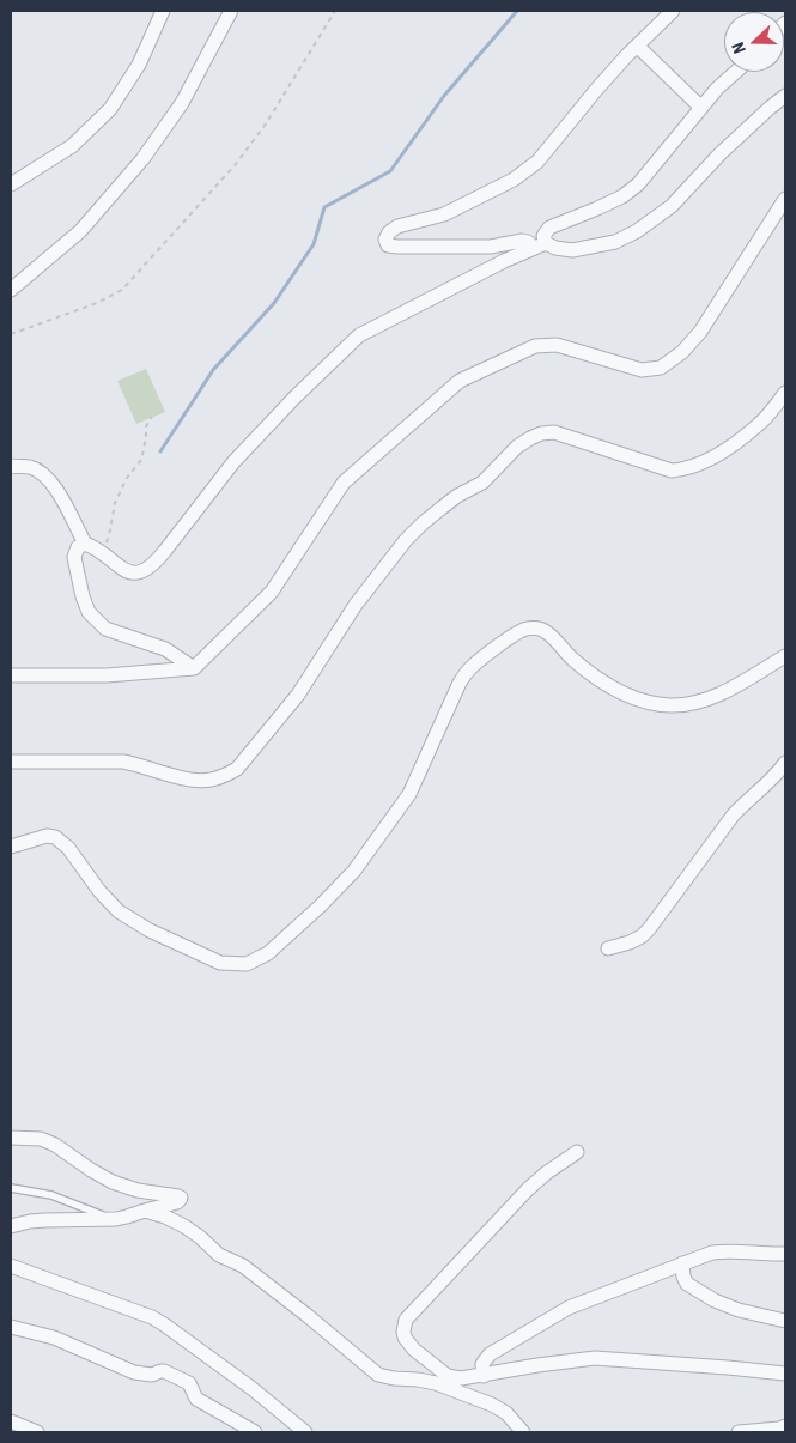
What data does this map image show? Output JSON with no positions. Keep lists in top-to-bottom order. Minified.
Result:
{"north":"left"}
